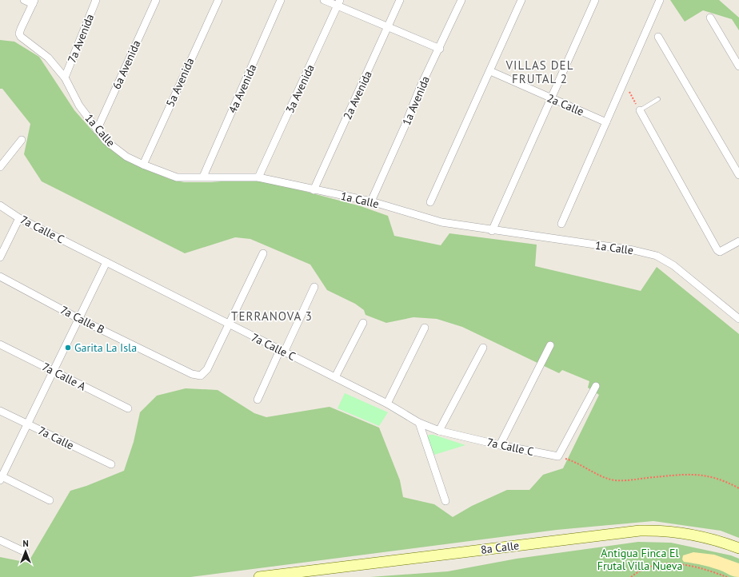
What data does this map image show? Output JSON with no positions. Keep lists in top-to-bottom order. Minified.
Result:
{"streets":{"main road":["8a Calle"],"street":["7a Avenida","6a Avenida","5a Avenida","4a Avenida","3a Avenida","2a Avenida","1a Avenida","2a Calle","1a Calle","7a Calle C","7a Calle B","7a Calle A","7a Calle"]},"crossings":[["7a Avenida","1a Calle"],["6a Avenida","1a Calle"],["5a Avenida","1a Calle"],["4a Avenida","1a Calle"],["3a Avenida","1a Calle"],["2a Avenida","1a Calle"],["1a Avenida","1a Calle"],["7a Calle C","7a Calle B"]],"districts":["VILLAS DEL FRUTAL 2","TERRANOVA 3"],"parks":["Antigua Finca El Frutal Villa Nueva"],"places":["Garita La Isla"],"north":"top"}
